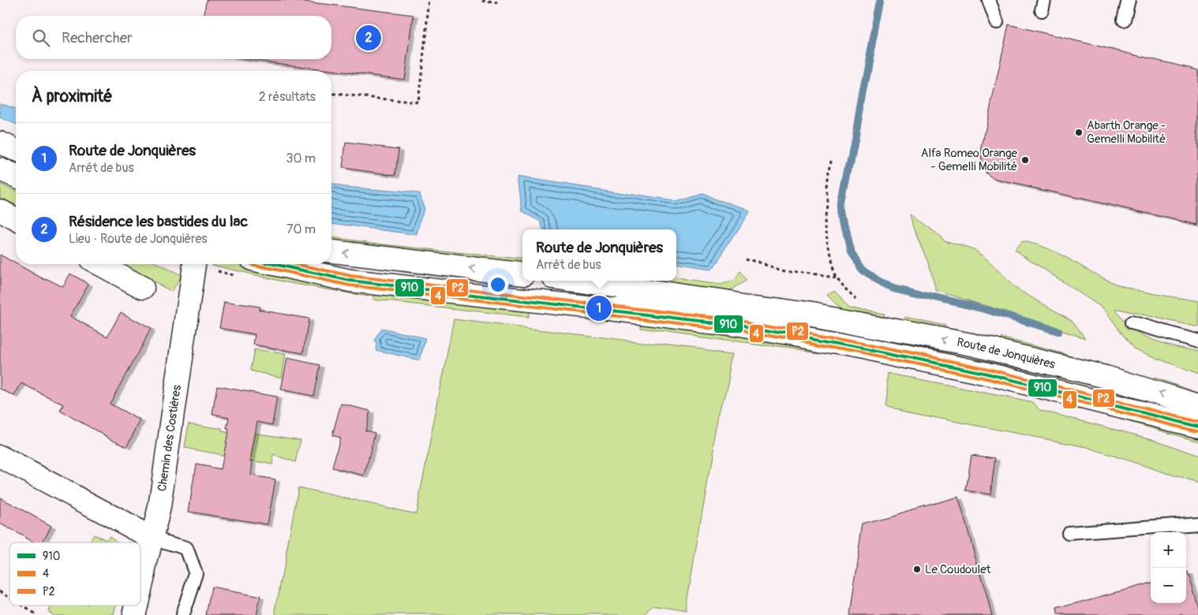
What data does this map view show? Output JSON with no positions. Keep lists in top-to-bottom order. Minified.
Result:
{"streets":{"main road":["Route de Jonquières","Chemin des Costières"]},"places":["Abarth Orange - Gemelli Mobilité","Alfa Romeo Orange - Gemelli Mobilité","Le Coudoulet"],"lines":["transit line 910","transit line 4","transit line P2"],"legend":["910","4","P2"],"page":{"search":"Rechercher","pins":["2","1"],"heading":["À proximité","2 résultats"],"list":[{"mark":"1","name":"Route de Jonquières","note":"Arrêt de bus","value":"30 m"},{"mark":"2","name":"Résidence les bastides du lac","note":"Lieu · Route de Jonquières","value":"70 m"}],"popup":["Route de Jonquières","Arrêt de bus"],"map_buttons":["+","−"]}}
